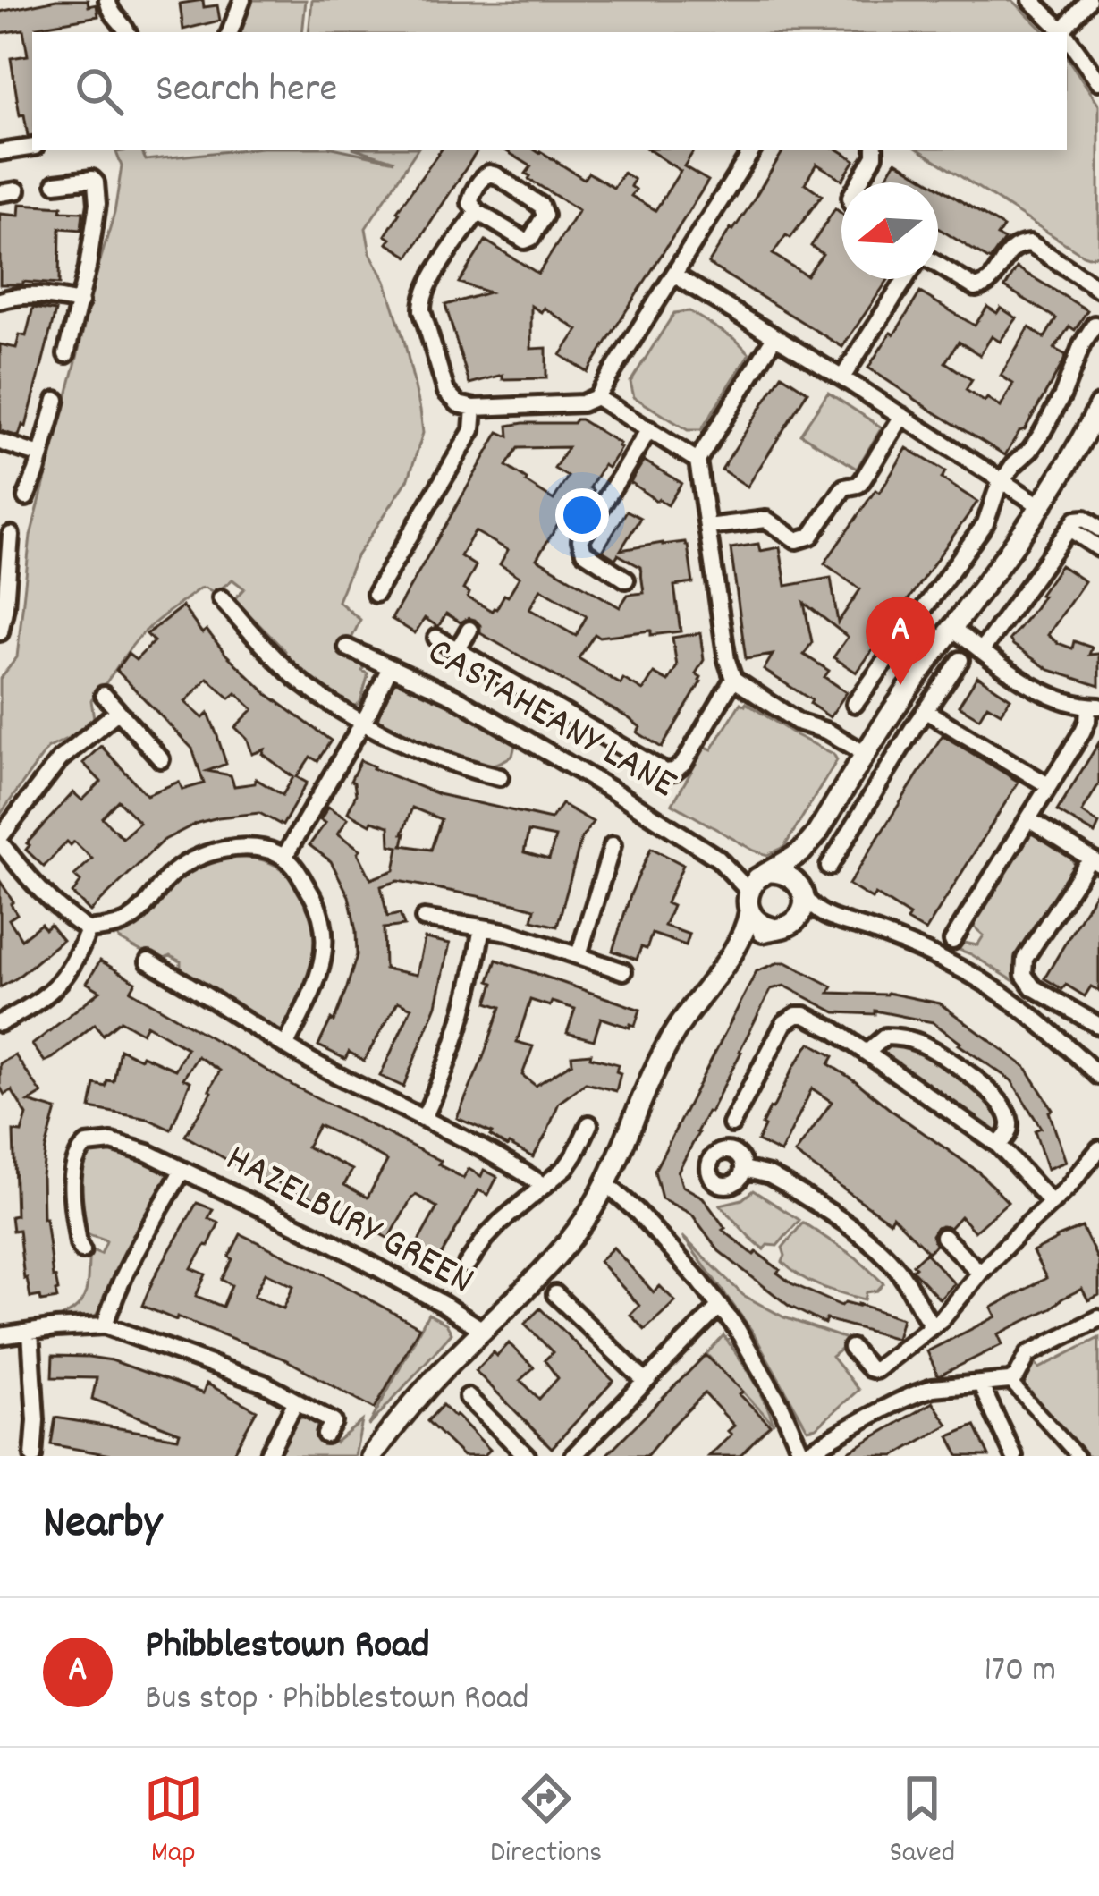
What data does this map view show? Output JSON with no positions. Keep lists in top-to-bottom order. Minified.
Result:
{"streets":{"street":["CASTAHEANY LANE","HAZELBURY GREEN"]},"north":"left","page":{"search":"Search here","pins":"A","heading":"Nearby","list":[{"mark":"A","name":"Phibblestown Road","note":"Bus stop · Phibblestown Road","value":"170 m"}],"nav":["Map","Directions","Saved"]}}
